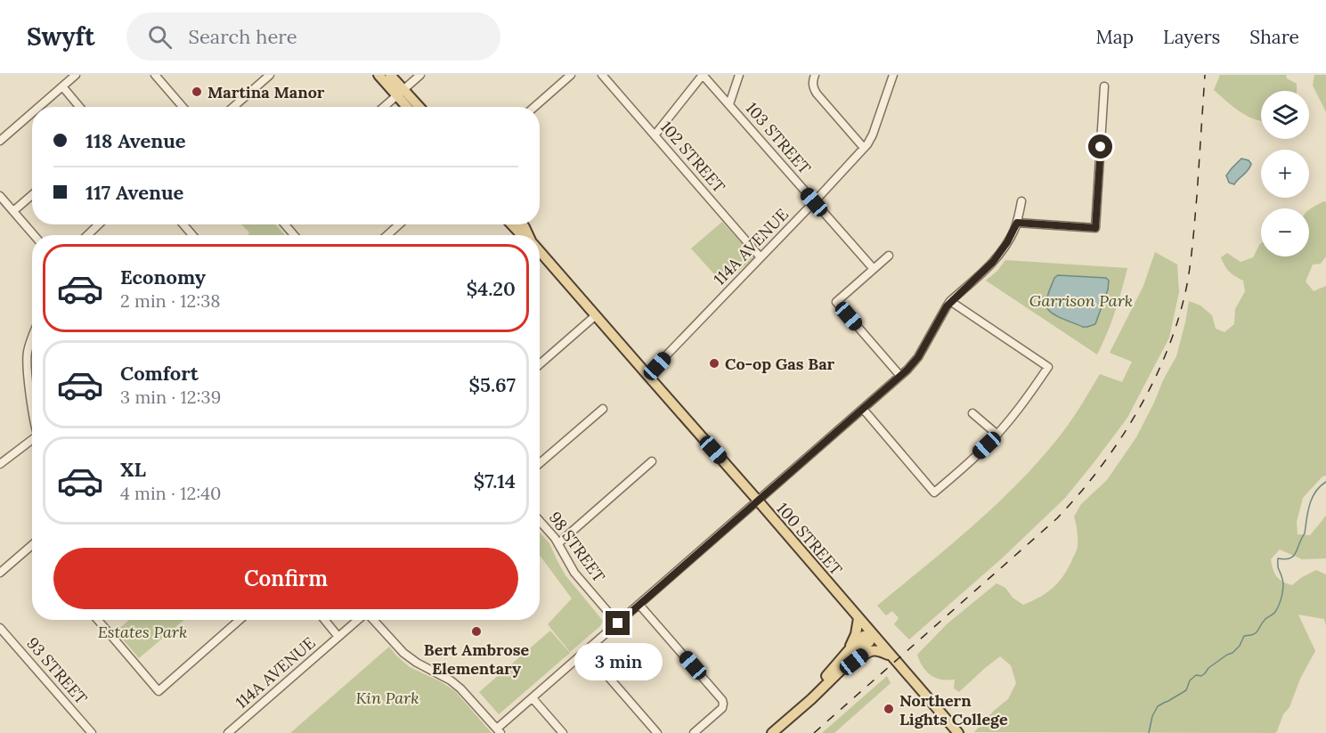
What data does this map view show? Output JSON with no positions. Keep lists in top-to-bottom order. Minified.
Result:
{"streets":{"main road":["100 STREET"],"street":["103 STREET","102 STREET","114A AVENUE","98 STREET","93 STREET"]},"crossings":[["103 STREET","114A AVENUE"],["102 STREET","114A AVENUE"],["114A AVENUE","100 STREET"]],"parks":["Garrison Park","Estates Park","Kin Park"],"places":["Martina Manor","Co-op Gas Bar","Bert Ambrose Elementary","Northern Lights College"],"page":{"header":"Swyft","search":"Search here","nav":["Map","Layers","Share"],"map_buttons":["+","−"],"banner":["118 Avenue","117 Avenue"],"list":[{"name":"Economy","note":"2 min · 12:38","value":"$4.20"},{"name":"Comfort","note":"3 min · 12:39","value":"$5.67"},{"name":"XL","note":"4 min · 12:40","value":"$7.14"}],"buttons":"Confirm","bubble":"3 min"}}
